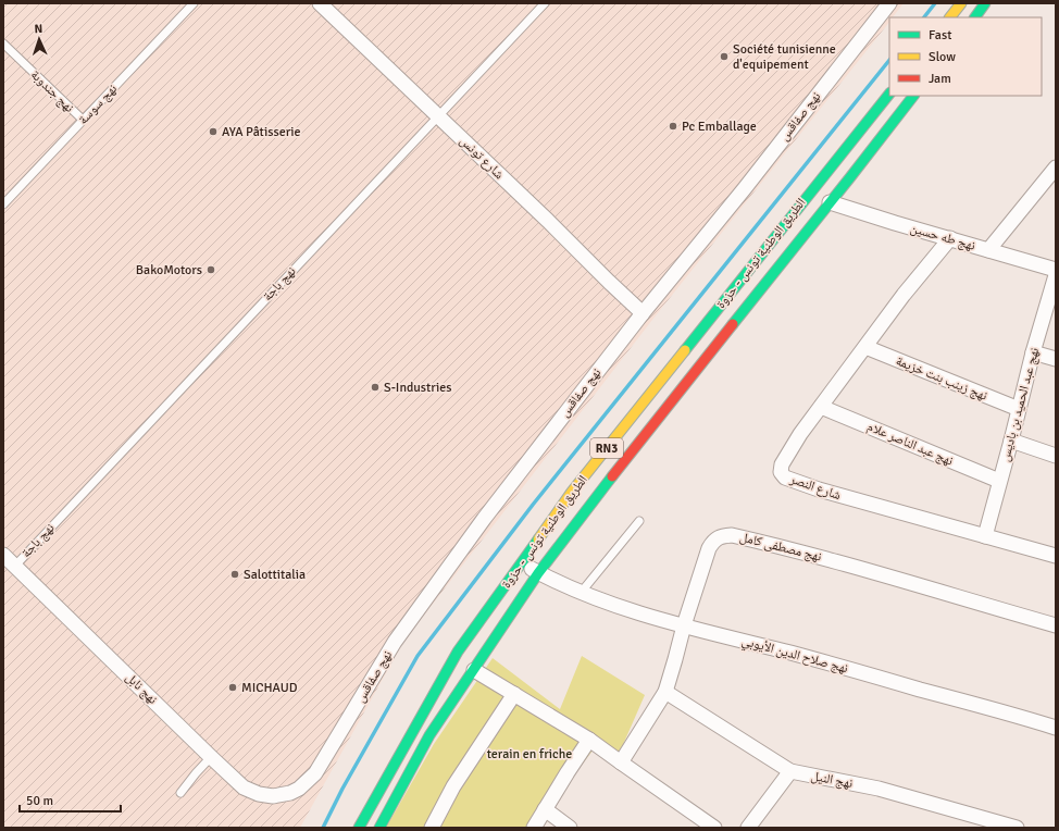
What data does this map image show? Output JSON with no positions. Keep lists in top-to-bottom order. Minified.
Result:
{"streets":{"main road":["الطريق الوطنية تونس - حزوة","RN3"],"street":["نهج صفاقس","شارع تونس","نهج طه حسين","نهج زينب بنت خزيمة","نهج عبد الحميد بن باديس","نهج عبد الناصر علام","شارع النصر","نهج مصطفى كامل","نهج صلاح الدين الأيوبي","نهج نابل","نهج النيل"],"lane":["نهج جندوبة","نهج سوسة","نهج باجة"]},"crossings":[["نهج جندوبة","نهج سوسة"],["نهج صفاقس","شارع تونس"],["نهج صفاقس","نهج نابل"],["شارع تونس","نهج باجة"],["نهج طه حسين","الطريق الوطنية تونس - حزوة"],["نهج طه حسين","شارع النصر"],["الطريق الوطنية تونس - حزوة","نهج صلاح الدين الأيوبي"],["نهج باجة","نهج نابل"],["نهج زينب بنت خزيمة","نهج عبد الحميد بن باديس"],["نهج زينب بنت خزيمة","شارع النصر"],["نهج عبد الحميد بن باديس","نهج عبد الناصر علام"],["نهج عبد الحميد بن باديس","شارع النصر"],["نهج عبد الناصر علام","شارع النصر"],["نهج مصطفى كامل","نهج صلاح الدين الأيوبي"],["نهج مصطفى كامل","نهج النيل"]],"parks":["terain en friche"],"places":["Société tunisienne d'equipement","Pc Emballage","AYA Pâtisserie","BakoMotors","S-Industries","Salottitalia","MICHAUD"],"legend":["Fast","Slow","Jam"],"scale_bar":"50 m","north":"top"}
